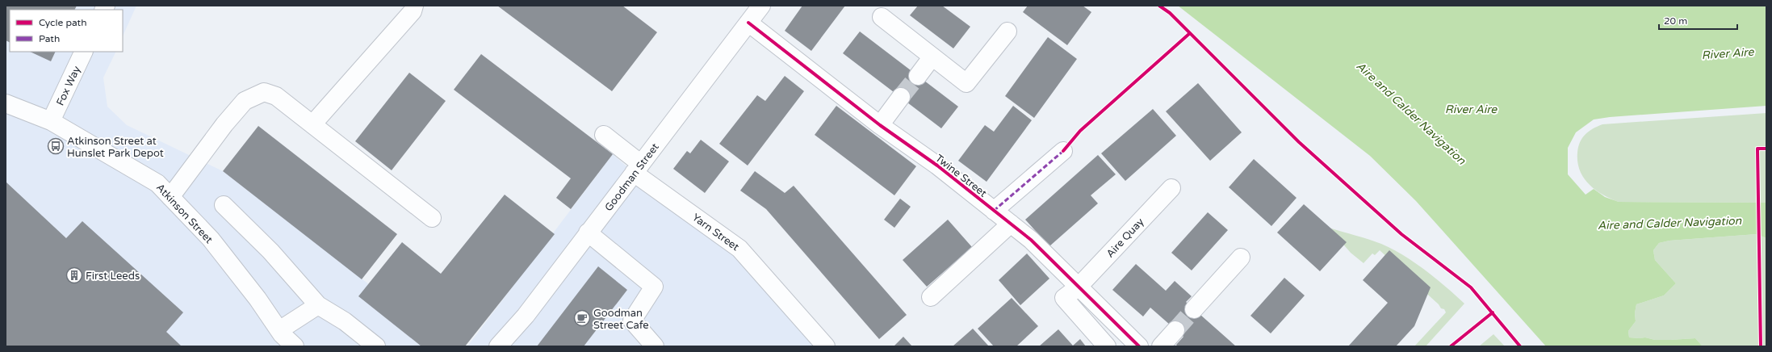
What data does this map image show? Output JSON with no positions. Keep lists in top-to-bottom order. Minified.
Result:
{"streets":{"street":["Fox Way","Twine Street","Goodman Street","Atkinson Street","Yarn Street","Aire Quay"]},"crossings":[["Fox Way","Atkinson Street"],["Twine Street","Goodman Street"],["Twine Street","Aire Quay"],["Goodman Street","Yarn Street"]],"water":["River Aire","Aire and Calder Navigation"],"places":{"bus stop":["Atkinson Street at Hunslet Park Depot"],"building":["First Leeds"],"cafe":["Goodman Street Cafe"]},"legend":["Cycle path","Path"],"scale_bar":"20 m"}
